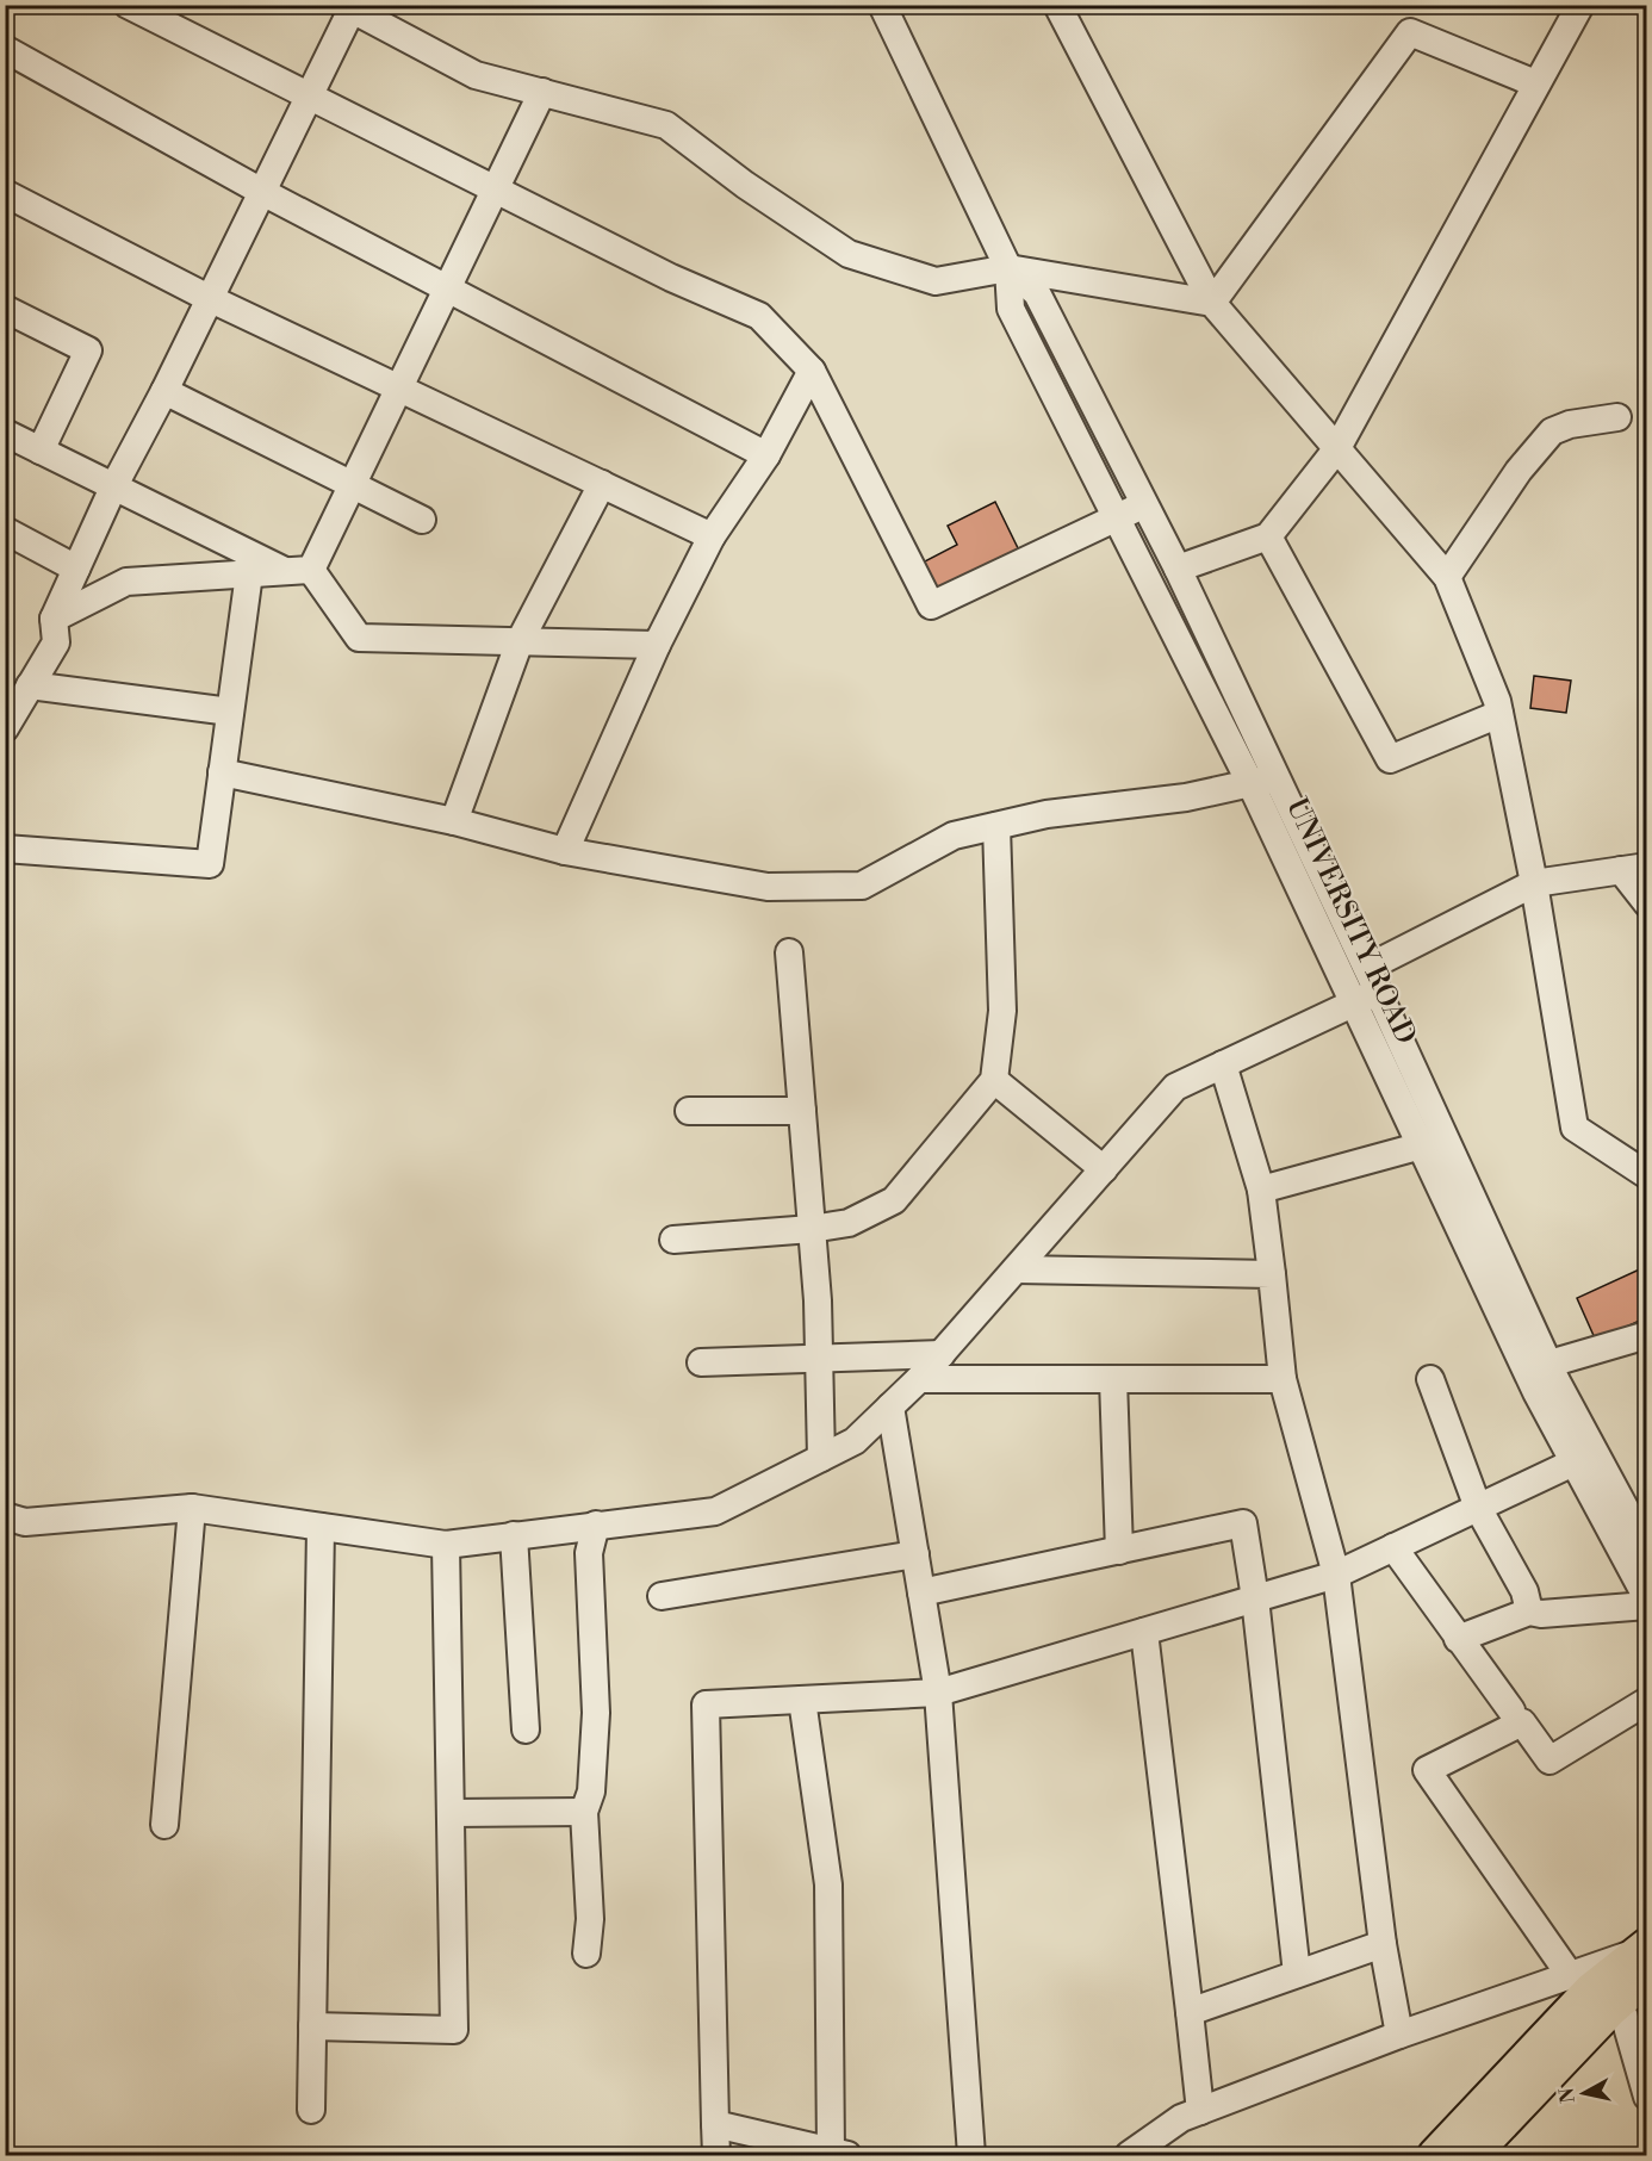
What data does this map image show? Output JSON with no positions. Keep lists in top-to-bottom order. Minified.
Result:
{"streets":{"street":["UNIVERSITY ROAD"]},"north":"left"}
